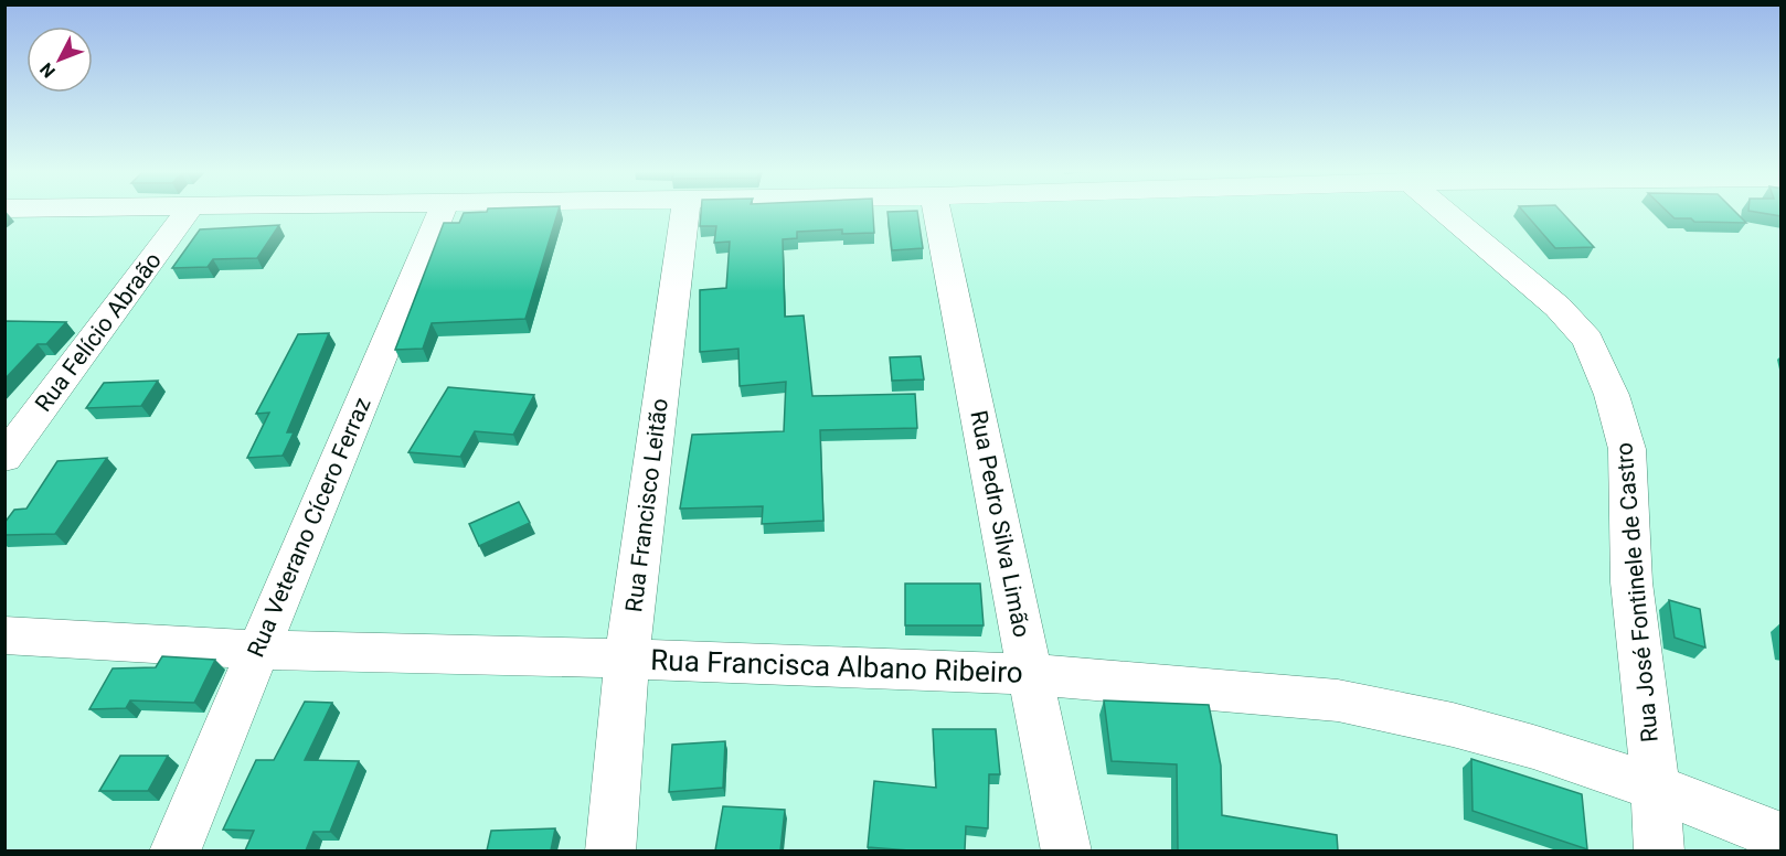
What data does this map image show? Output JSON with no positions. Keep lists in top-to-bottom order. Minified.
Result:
{"streets":{"street":["Rua Felício Abraão","Rua Francisco Leitão","Rua Pedro Silva Limão","Rua Veterano Cícero Ferraz","Rua José Fontinele de Castro","Rua Francisca Albano Ribeiro"]},"crossings":[["Rua Francisco Leitão","Rua Francisca Albano Ribeiro"],["Rua Pedro Silva Limão","Rua Francisca Albano Ribeiro"],["Rua Veterano Cícero Ferraz","Rua Francisca Albano Ribeiro"],["Rua José Fontinele de Castro","Rua Francisca Albano Ribeiro"]],"north":"bottom left"}
